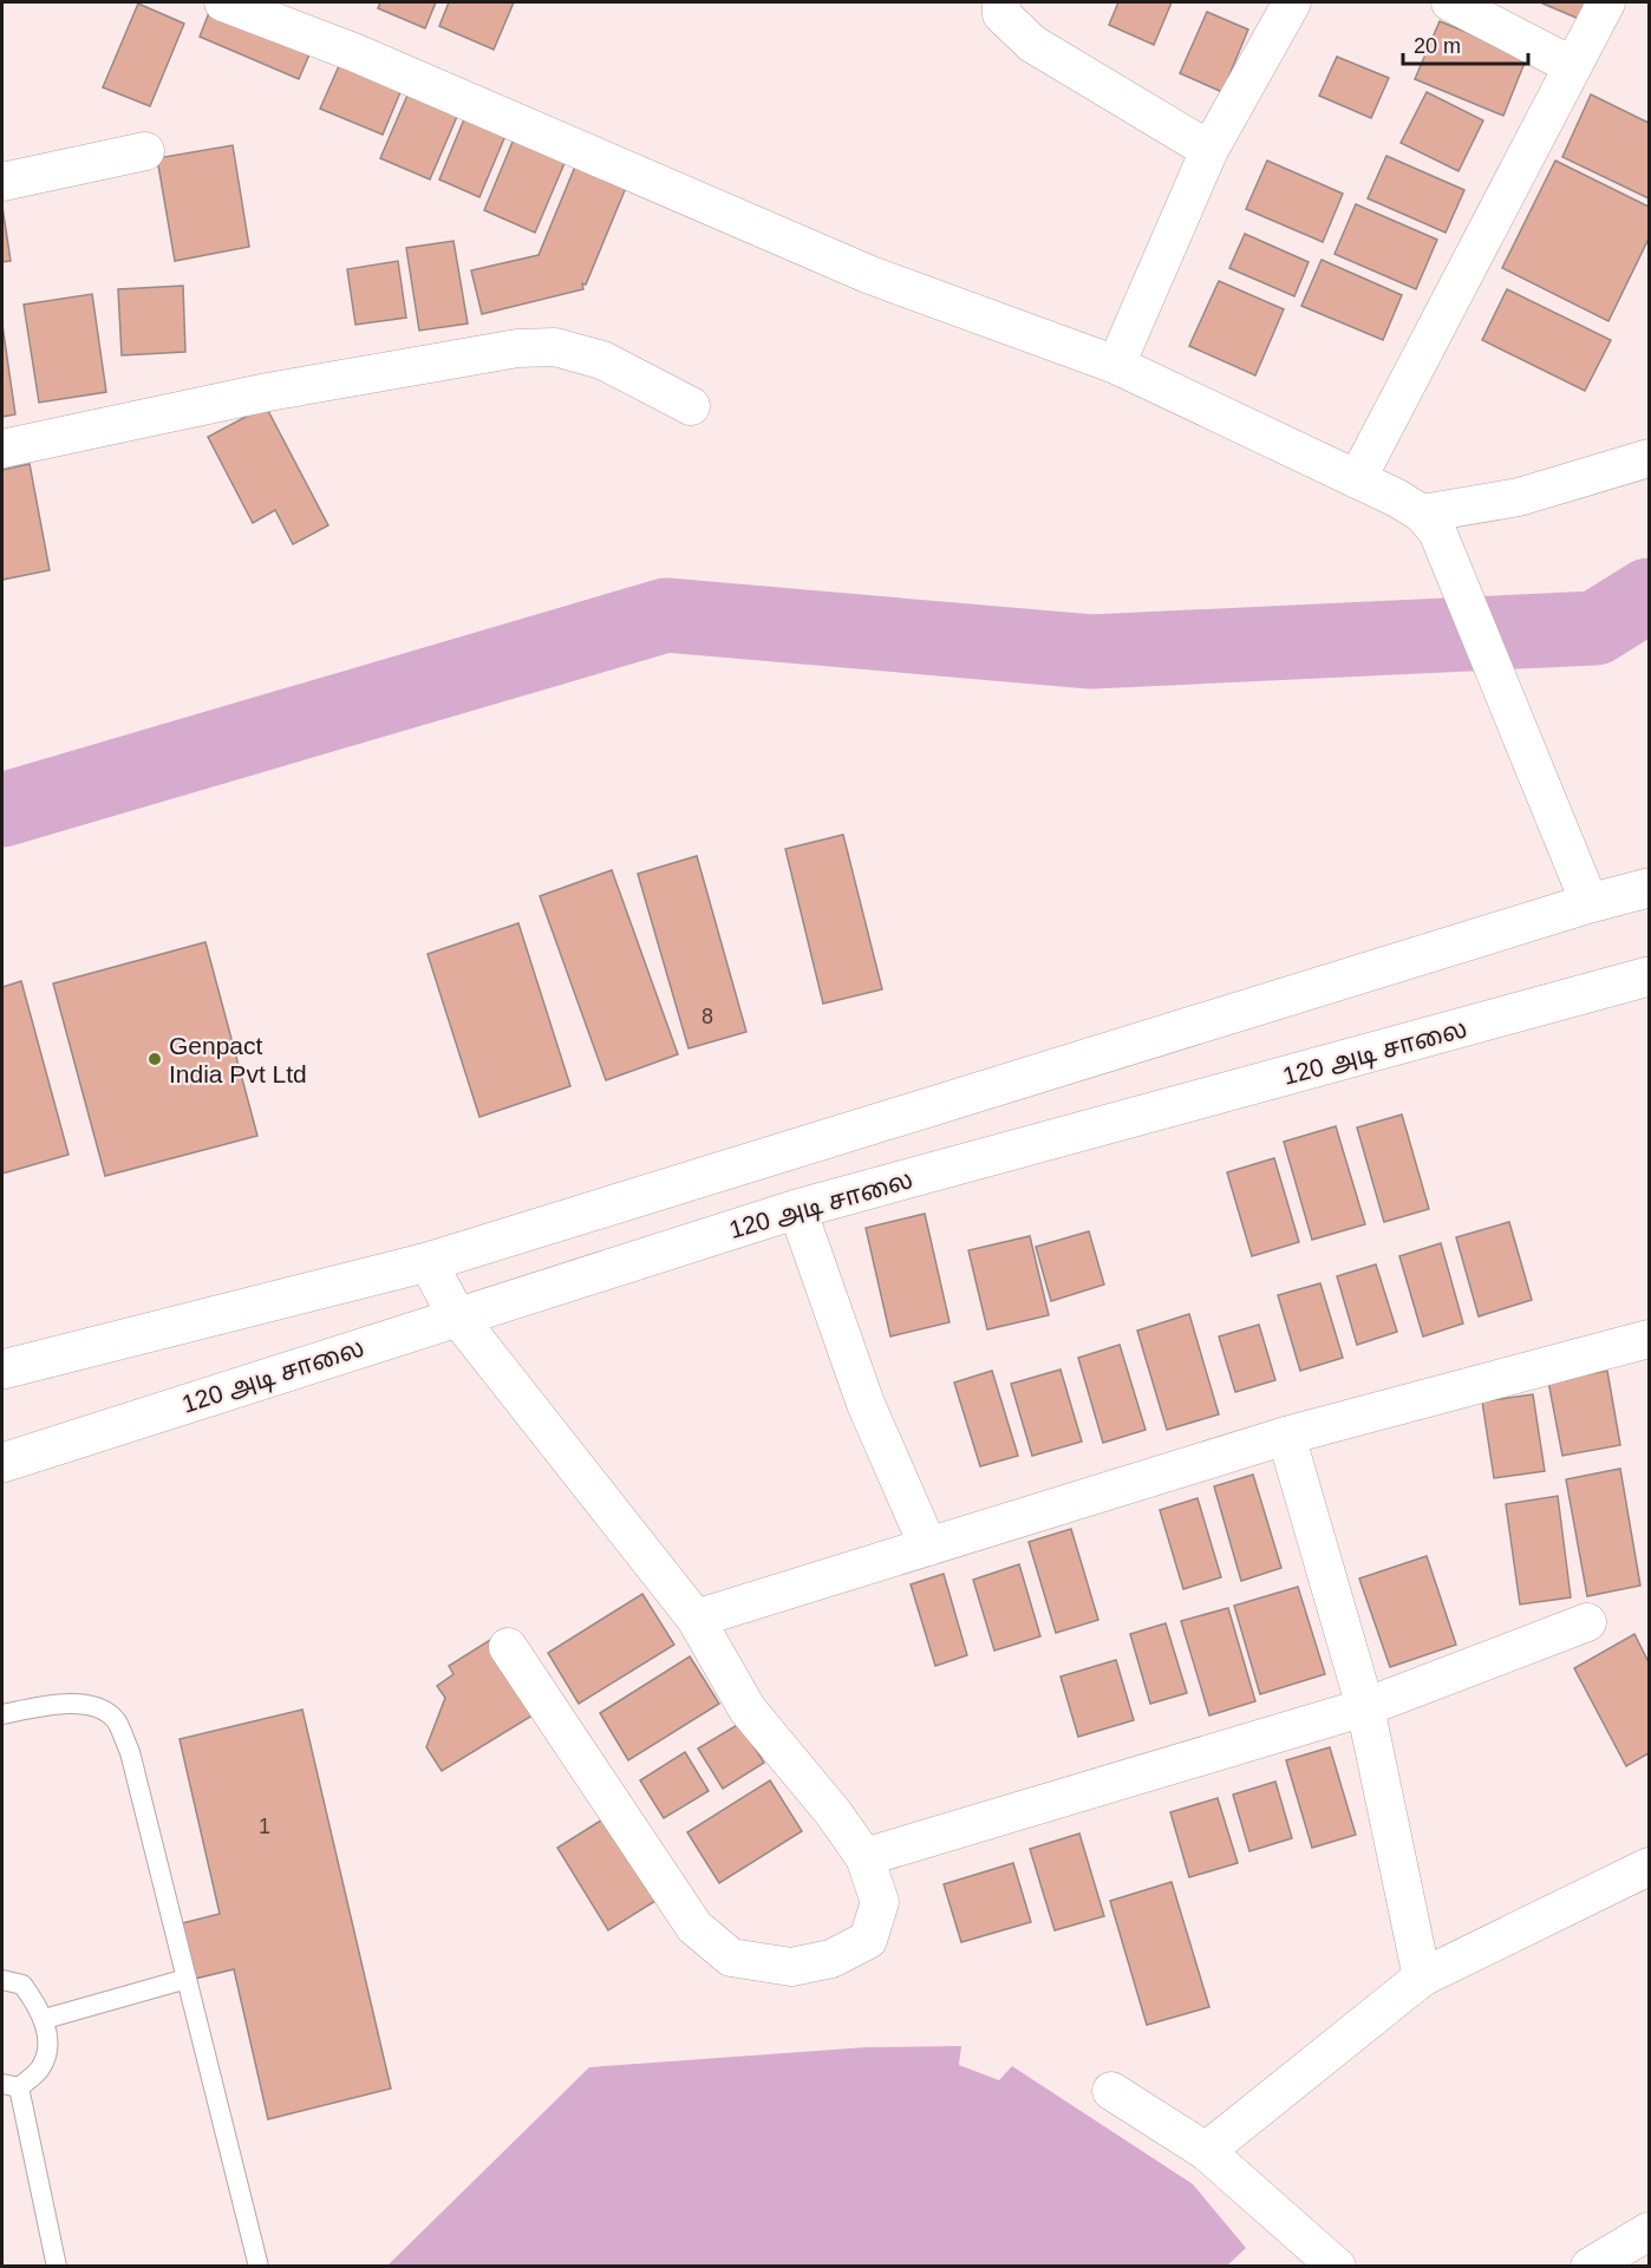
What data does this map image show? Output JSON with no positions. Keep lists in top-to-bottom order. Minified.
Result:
{"streets":{"main road":["120 அடி சாலை"]},"places":["Genpact India Pvt Ltd"],"house_numbers":["8","1"],"scale_bar":"20 m"}
